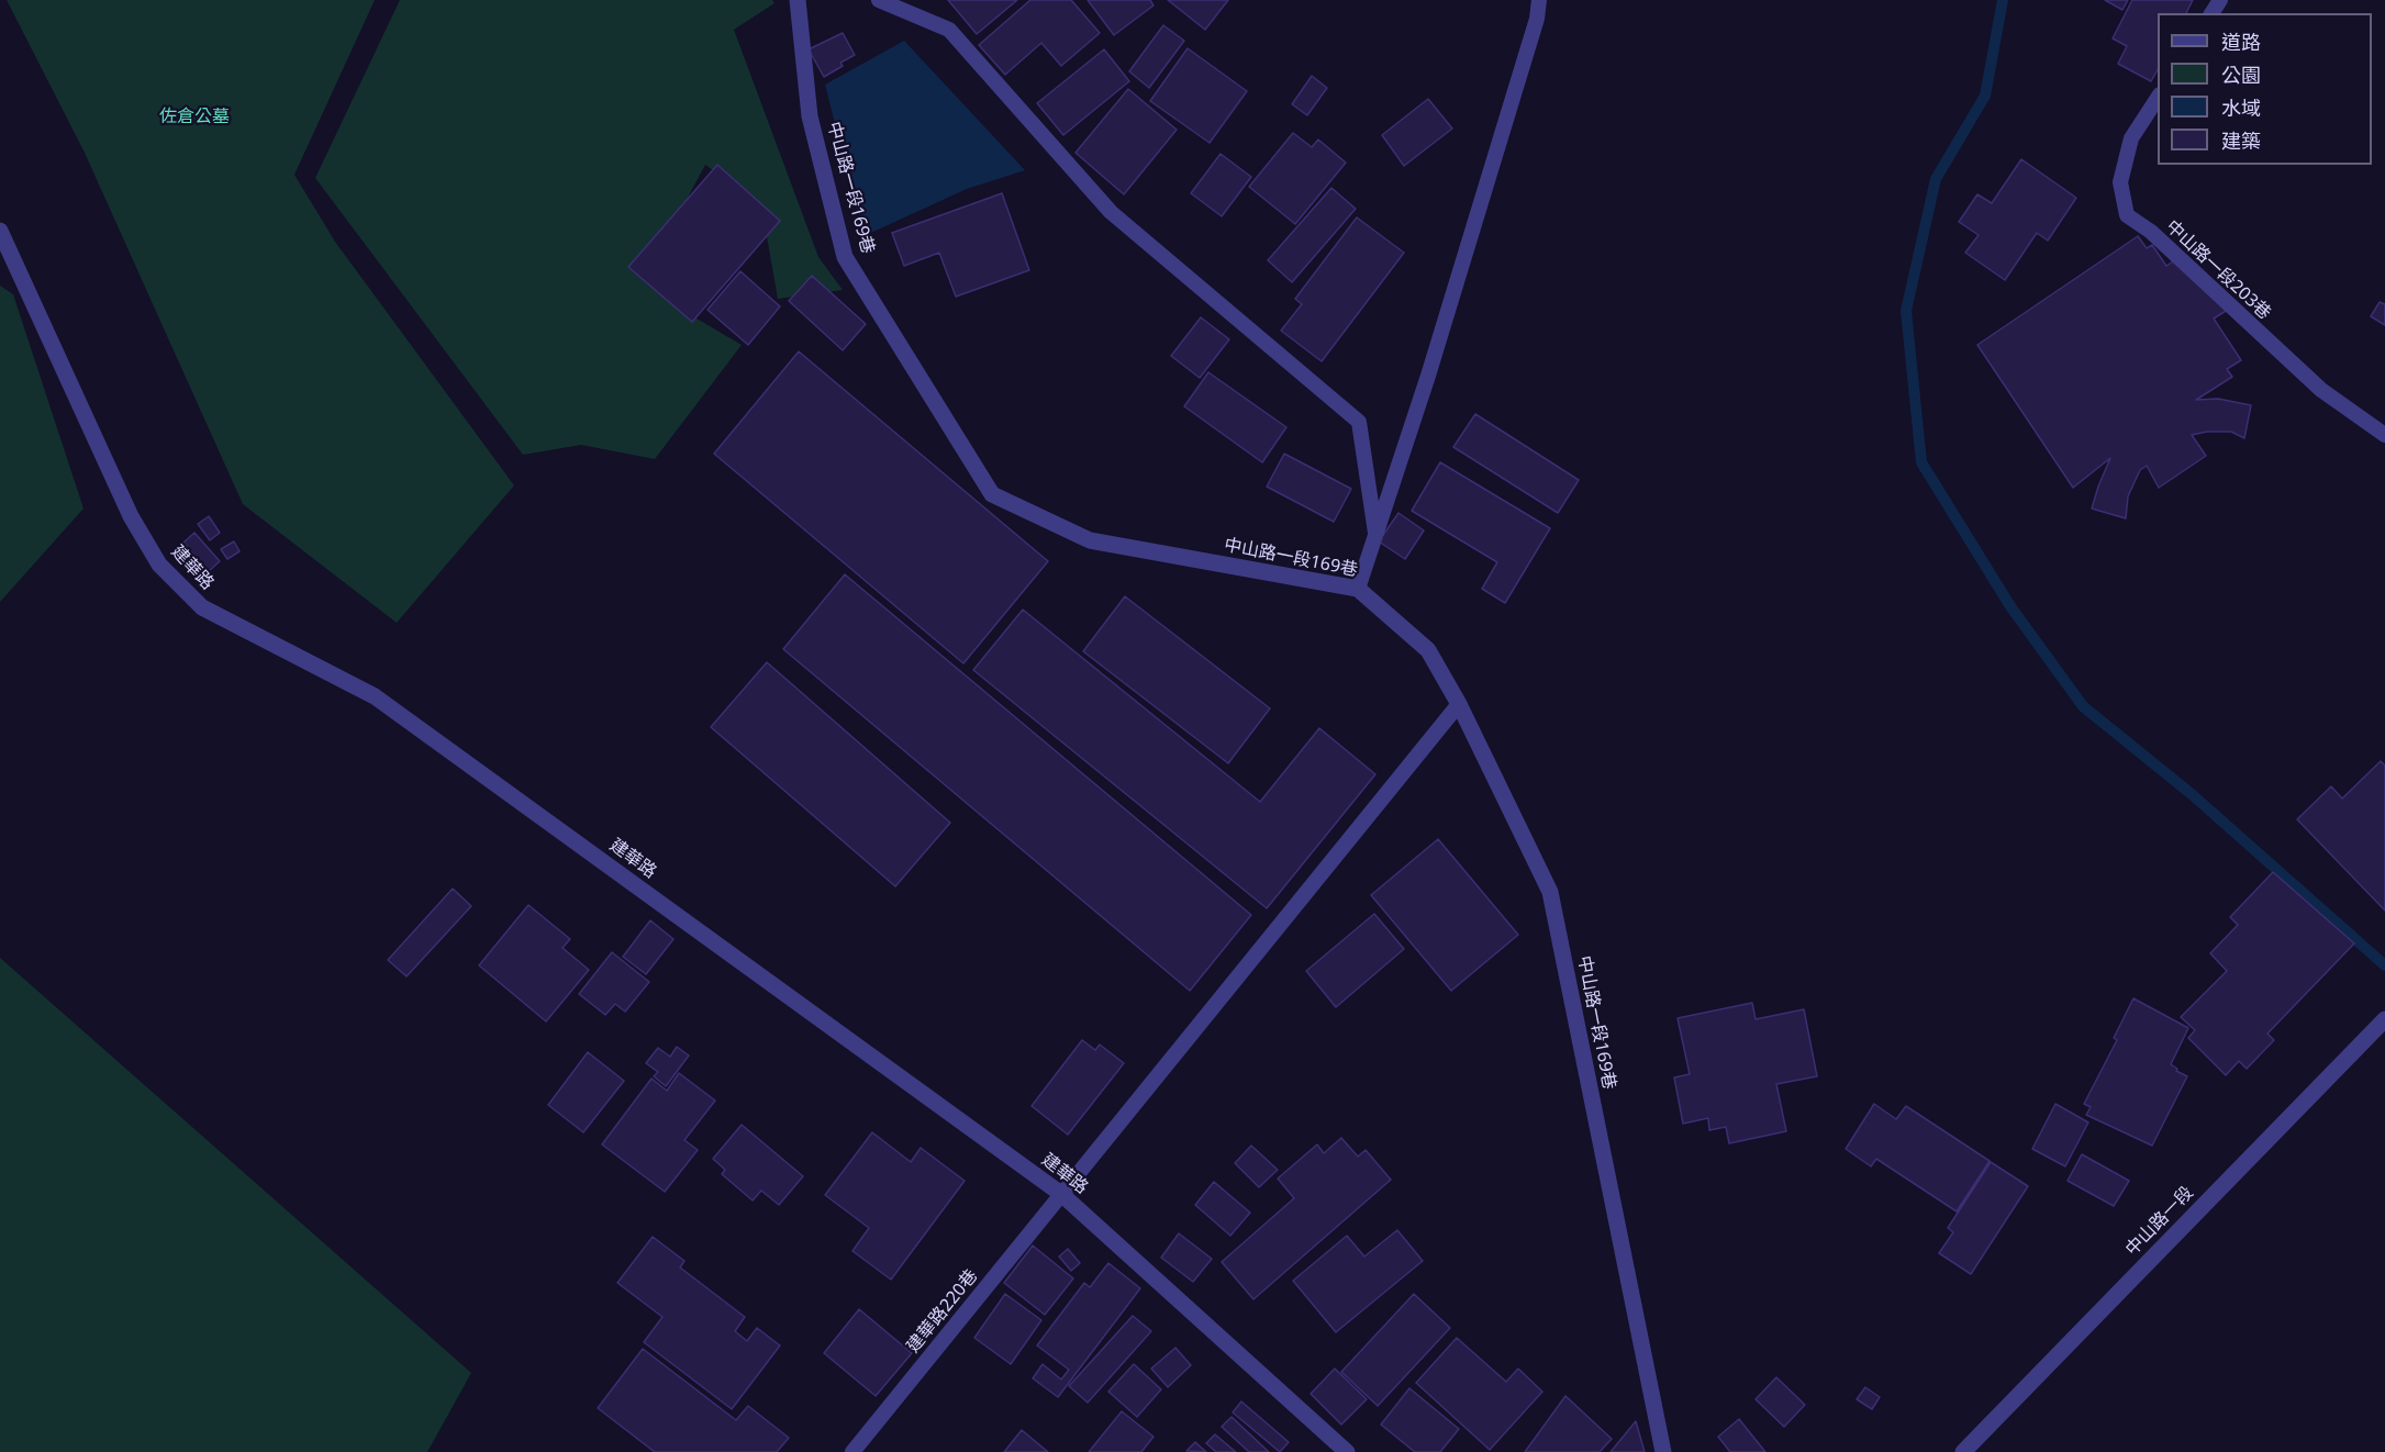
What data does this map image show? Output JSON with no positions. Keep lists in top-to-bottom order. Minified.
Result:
{"streets":{"street":["中山路一段169巷","建華路","中山路一段"],"lane":["中山路一段203巷","建華路220巷"]},"crossings":[["中山路一段169巷","建華路220巷"],["建華路","建華路220巷"]],"parks":["佐倉公墓"],"legend":["道路","公園","水域","建築"]}
